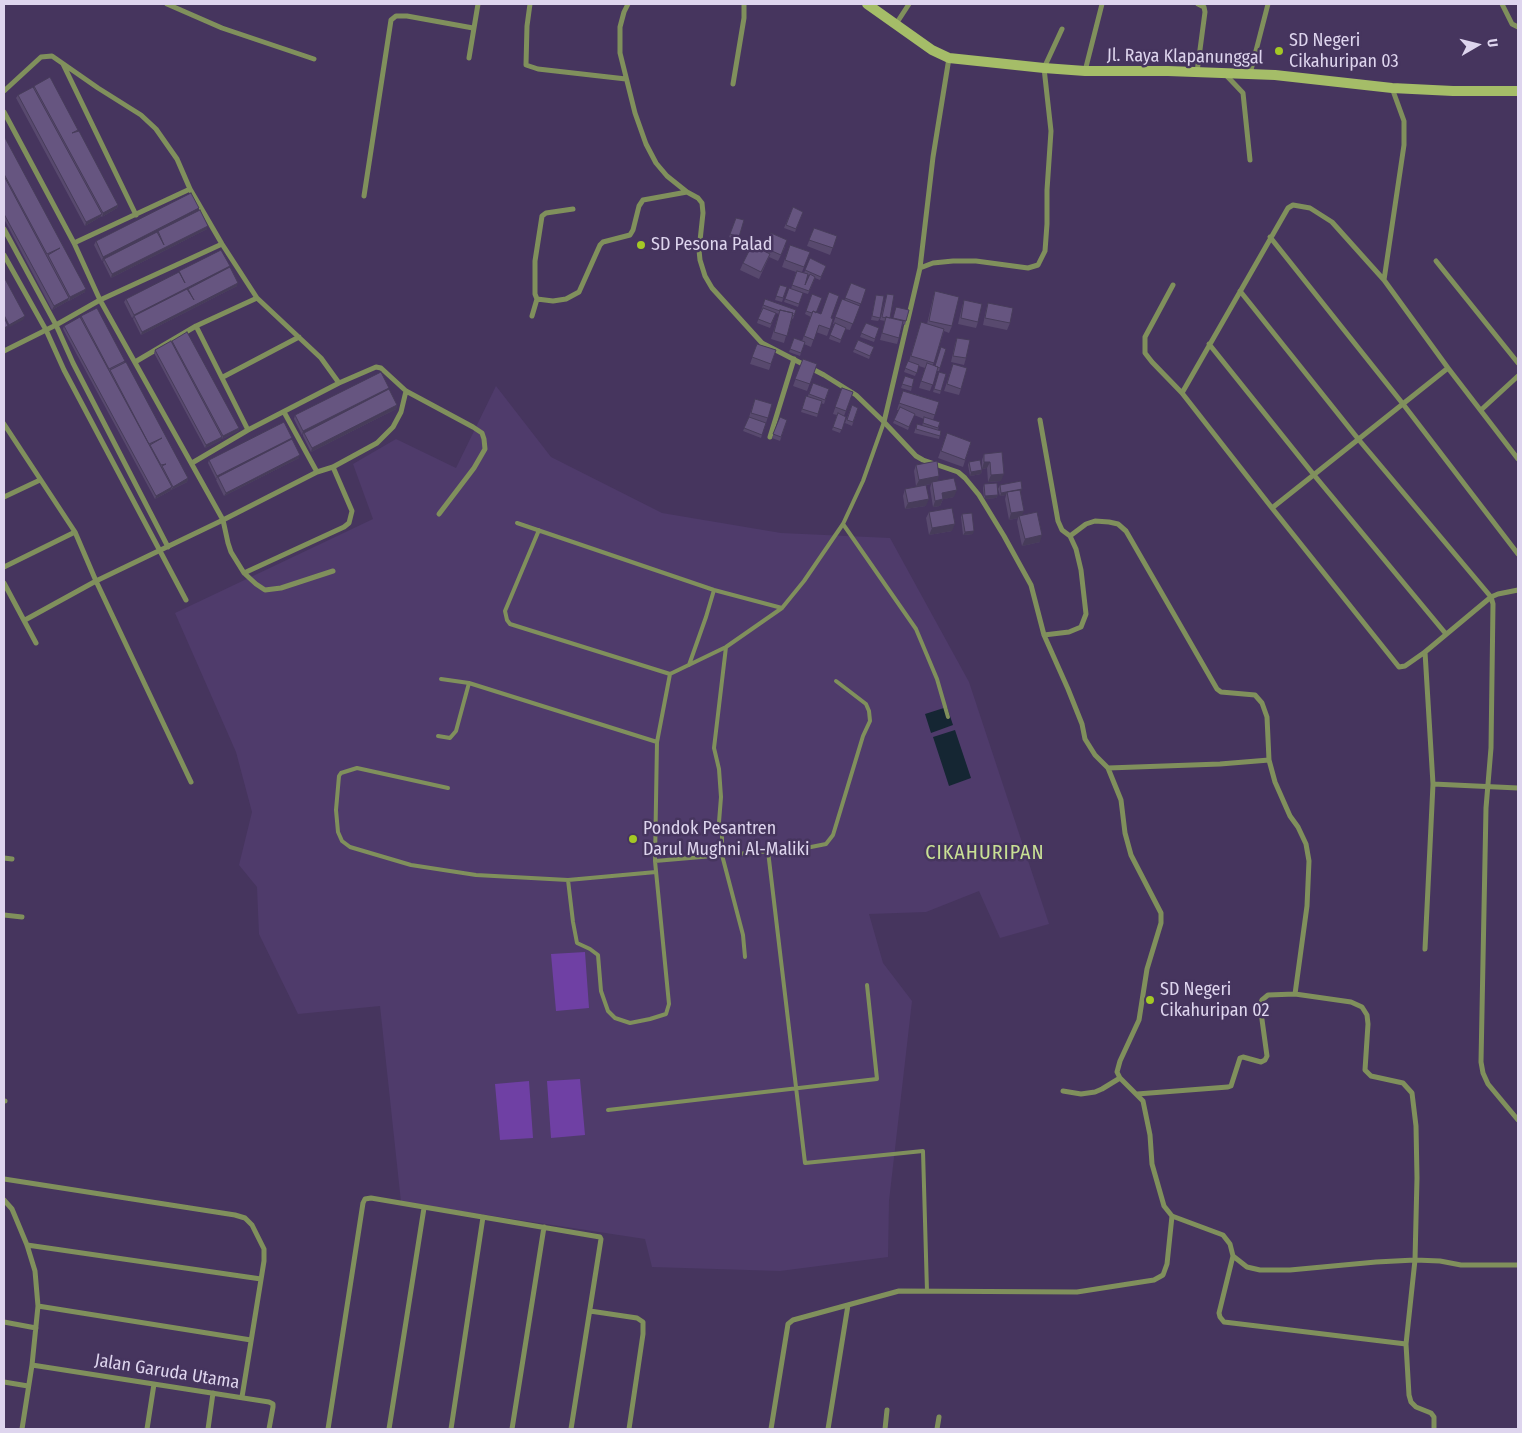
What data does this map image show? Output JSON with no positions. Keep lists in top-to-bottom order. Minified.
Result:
{"streets":{"street":["Jl. Raya Klapanunggal","Jalan Garuda Utama"]},"districts":["CIKAHURIPAN"],"places":["SD Negeri Cikahuripan 03","SD Pesona Palad","Pondok Pesantren Darul Mughni Al-Maliki","SD Negeri Cikahuripan 02"],"north":"right"}
